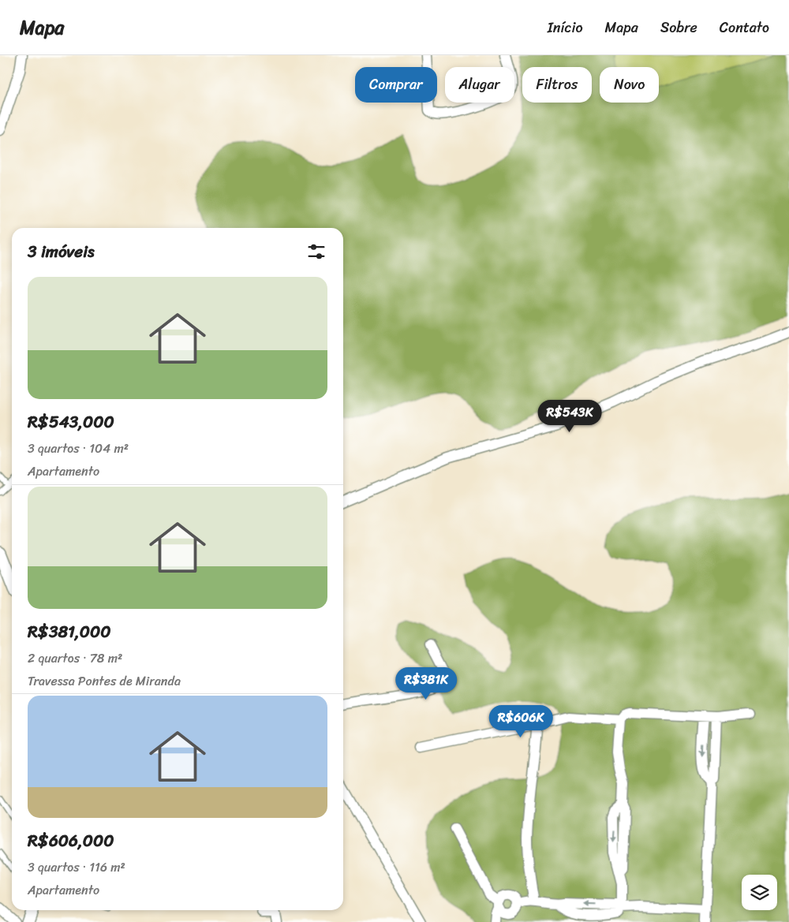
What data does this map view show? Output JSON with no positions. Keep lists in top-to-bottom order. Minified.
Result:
{"page":{"header":"Mapa","nav":["Início","Mapa","Sobre","Contato"],"chip":["Comprar","Alugar","Filtros","Novo"],"heading":"3 imóveis","list":[{"name":"R$543,000","note":"3 quartos · 104 m² · Apartamento"},{"name":"R$381,000","note":"2 quartos · 78 m² · Travessa Pontes de Miranda"},{"name":"R$606,000","note":"3 quartos · 116 m² · Apartamento"}],"price":["R$543K","R$381K","R$606K"]}}
